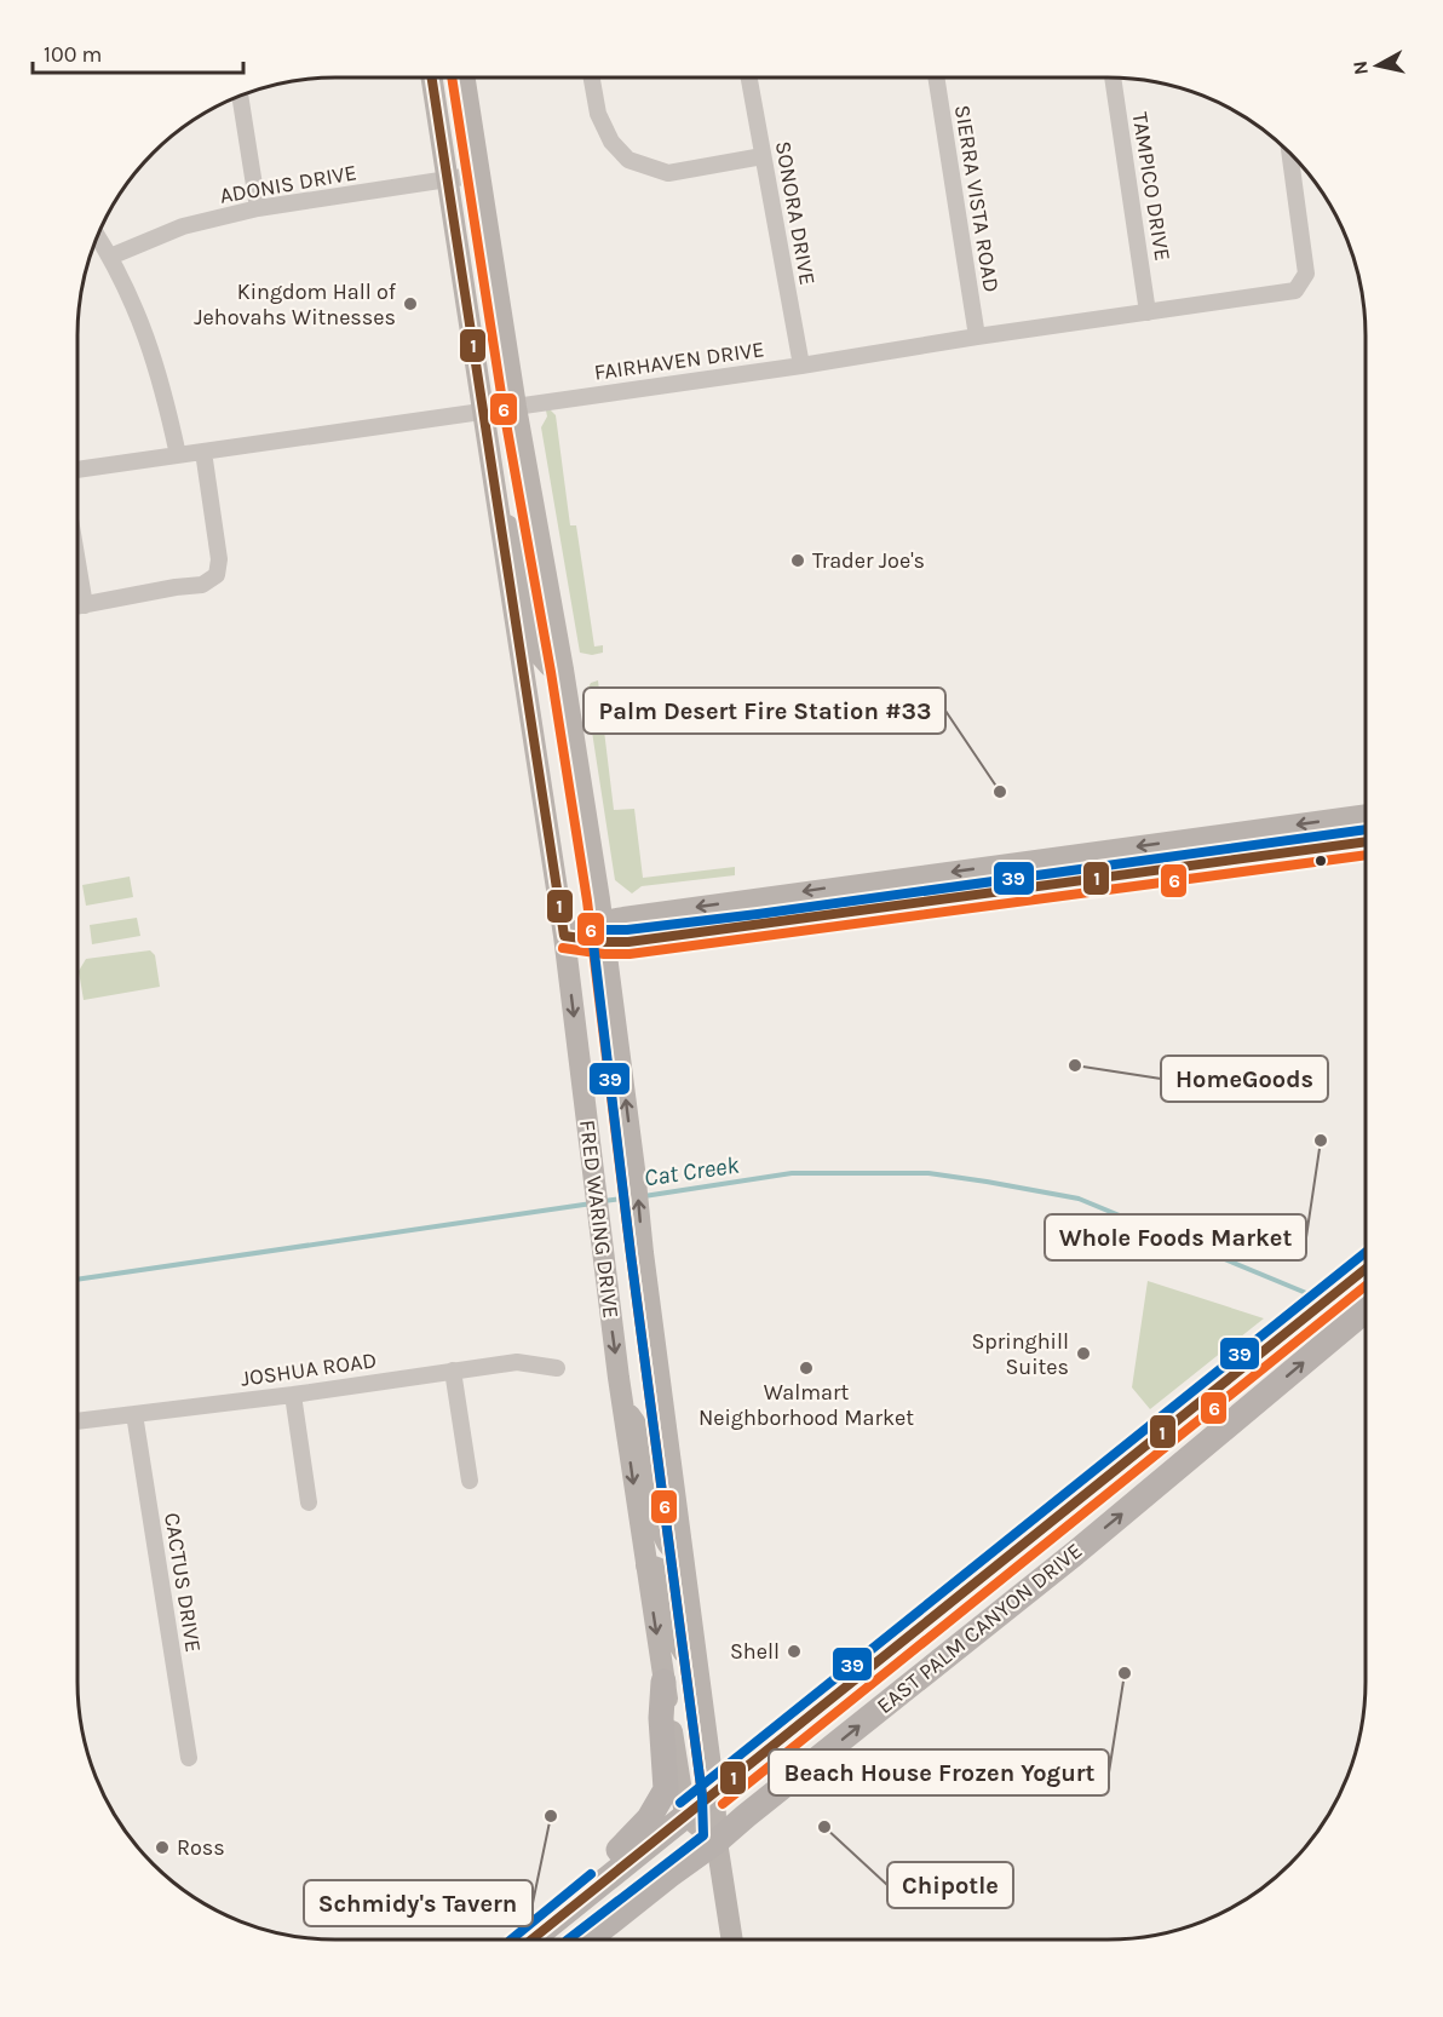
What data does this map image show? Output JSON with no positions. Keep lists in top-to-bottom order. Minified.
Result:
{"streets":{"main road":["FRED WARING DRIVE","EAST PALM CANYON DRIVE"],"street":["ADONIS DRIVE","TAMPICO DRIVE","SIERRA VISTA ROAD","SONORA DRIVE","FAIRHAVEN DRIVE","JOSHUA ROAD","CACTUS DRIVE"]},"crossings":[["ADONIS DRIVE","FRED WARING DRIVE"],["TAMPICO DRIVE","FAIRHAVEN DRIVE"],["SIERRA VISTA ROAD","FAIRHAVEN DRIVE"],["SONORA DRIVE","FAIRHAVEN DRIVE"],["FAIRHAVEN DRIVE","FRED WARING DRIVE"],["FRED WARING DRIVE","EAST PALM CANYON DRIVE"],["JOSHUA ROAD","CACTUS DRIVE"]],"water":["Cat Creek"],"places":["Kingdom Hall of Jehovahs Witnesses","Trader Joe's","Palm Desert Fire Station #33","HomeGoods","Whole Foods Market","Springhill Suites","Walmart Neighborhood Market","Shell","Beach House Frozen Yogurt","Schmidy's Tavern","Chipotle","Ross"],"lines":["transit line 6","transit line 1","transit line 39"],"scale_bar":"100 m","north":"left"}
